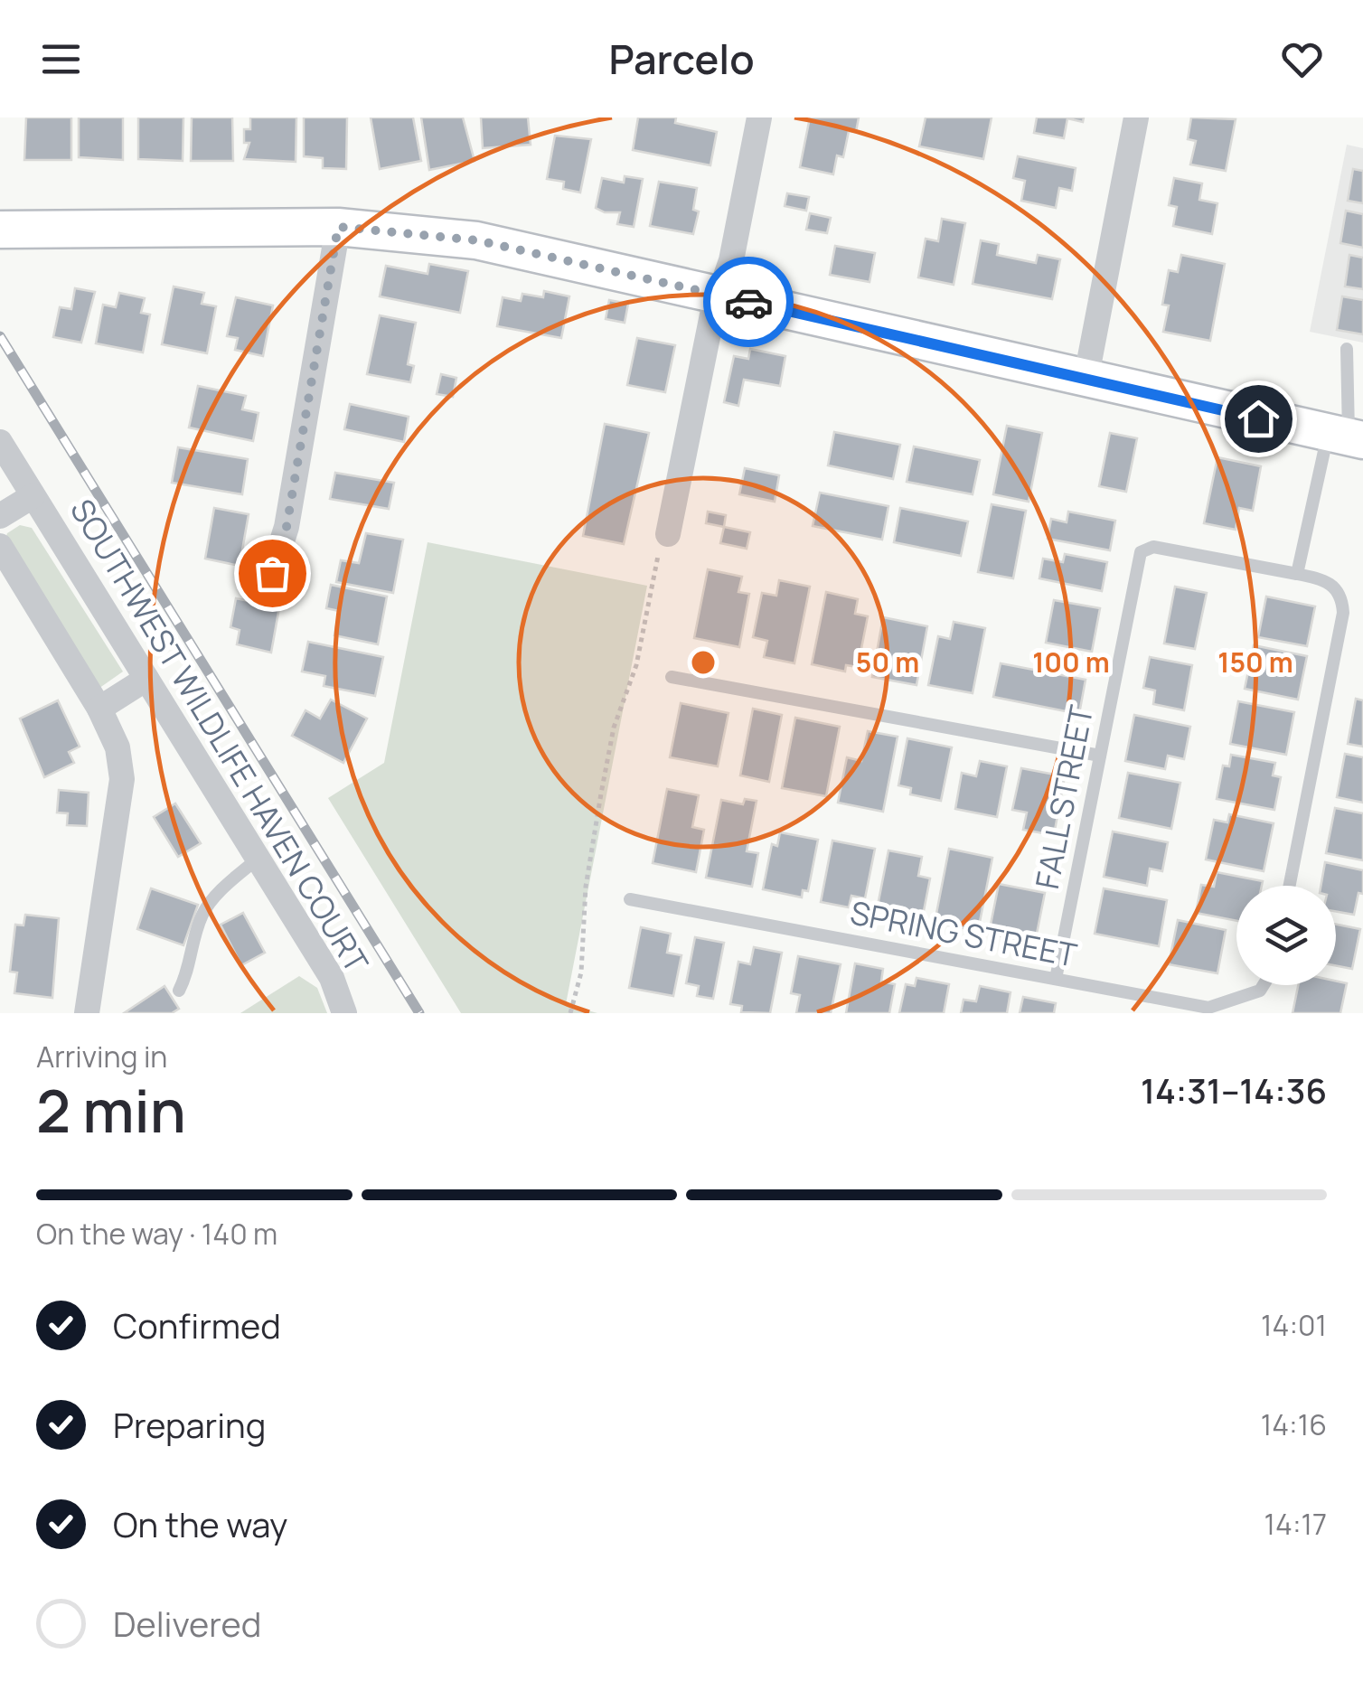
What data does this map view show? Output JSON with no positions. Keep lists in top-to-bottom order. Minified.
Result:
{"streets":{"street":["SOUTHWEST WILDLIFE HAVEN COURT"],"lane":["FALL STREET","SPRING STREET"]},"crossings":[["FALL STREET","SPRING STREET"]],"page":{"header":"Parcelo","heading":["2 min","Arriving in","14:31–14:36"],"bar":"On the way · 140 m","list":[["Confirmed","14:01"],["Preparing","14:16"],["On the way","14:17"],"Delivered"]},"rings":["50 m","100 m","150 m"]}
